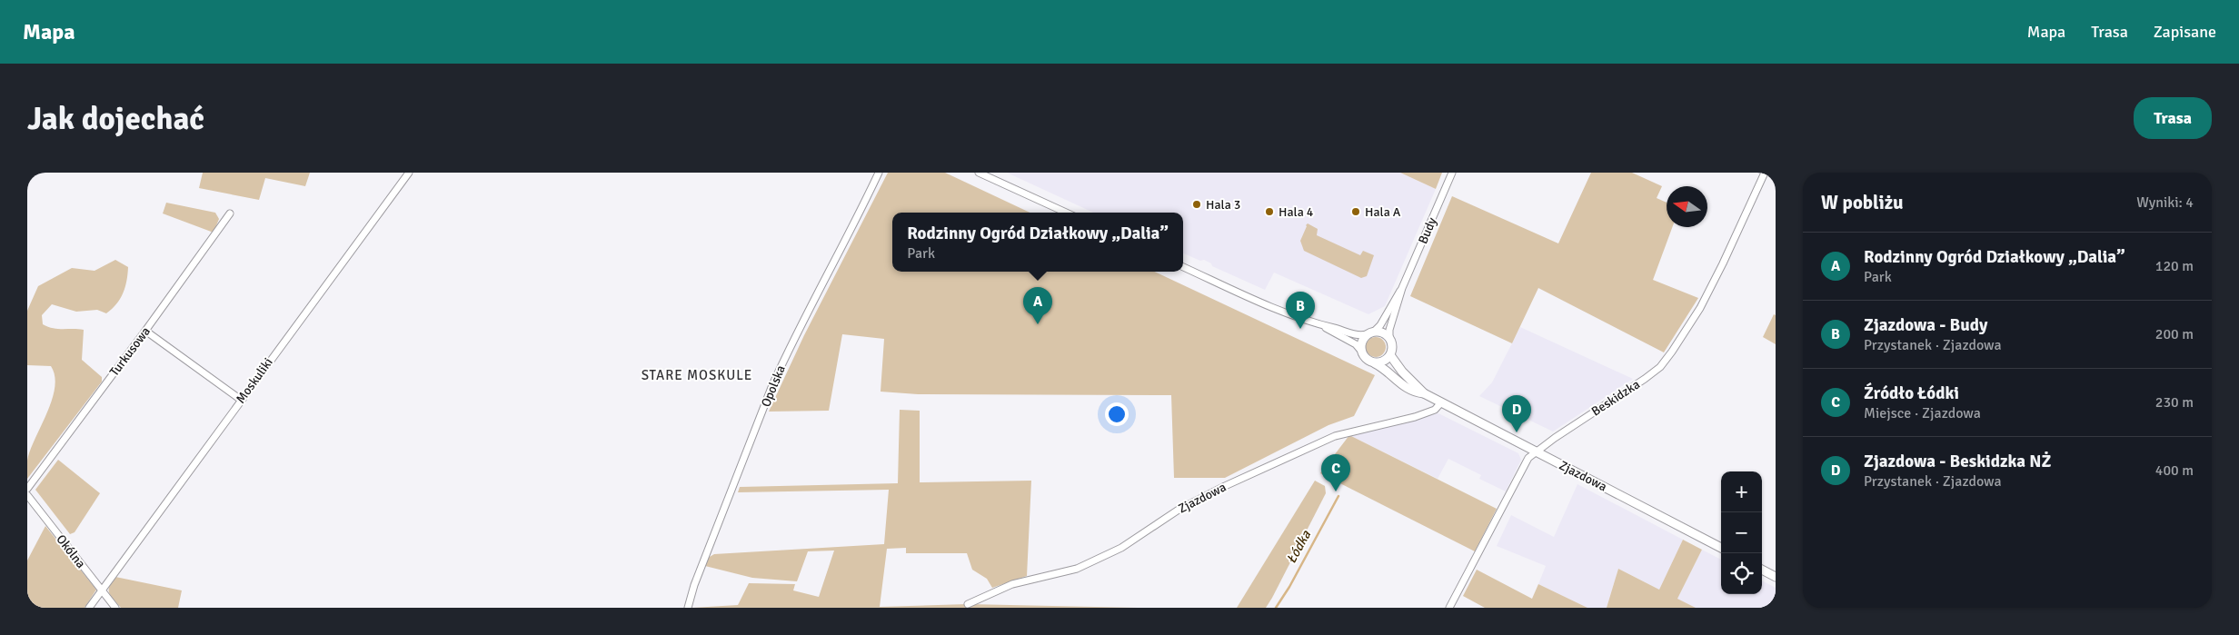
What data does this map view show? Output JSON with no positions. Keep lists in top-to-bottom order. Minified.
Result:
{"streets":{"street":["Budy","Turkusowa","Moskuliki","Opolska","Beskidzka","Zjazdowa","Okólna"]},"crossings":[["Budy","Zjazdowa"],["Moskuliki","Okólna"],["Beskidzka","Zjazdowa"]],"districts":["STARE MOSKULE"],"water":["Łódka"],"places":["Hala 3","Hala 4","Hala A"],"north":"left","page":{"header":"Mapa","nav":["Mapa","Trasa","Zapisane"],"buttons":"Trasa","title":"Jak dojechać","heading":["W pobliżu","Wyniki: 4"],"popup":["Rodzinny Ogród Działkowy „Dalia”","Park"],"list":[{"mark":"A","name":"Rodzinny Ogród Działkowy „Dalia”","note":"Park","value":"120 m"},{"mark":"B","name":"Zjazdowa - Budy","note":"Przystanek · Zjazdowa","value":"200 m"},{"mark":"C","name":"Źródło Łódki","note":"Miejsce · Zjazdowa","value":"230 m"},{"mark":"D","name":"Zjazdowa - Beskidzka NŻ","note":"Przystanek · Zjazdowa","value":"400 m"}],"pins":["A","B","D","C"],"map_buttons":["+","−"]}}
